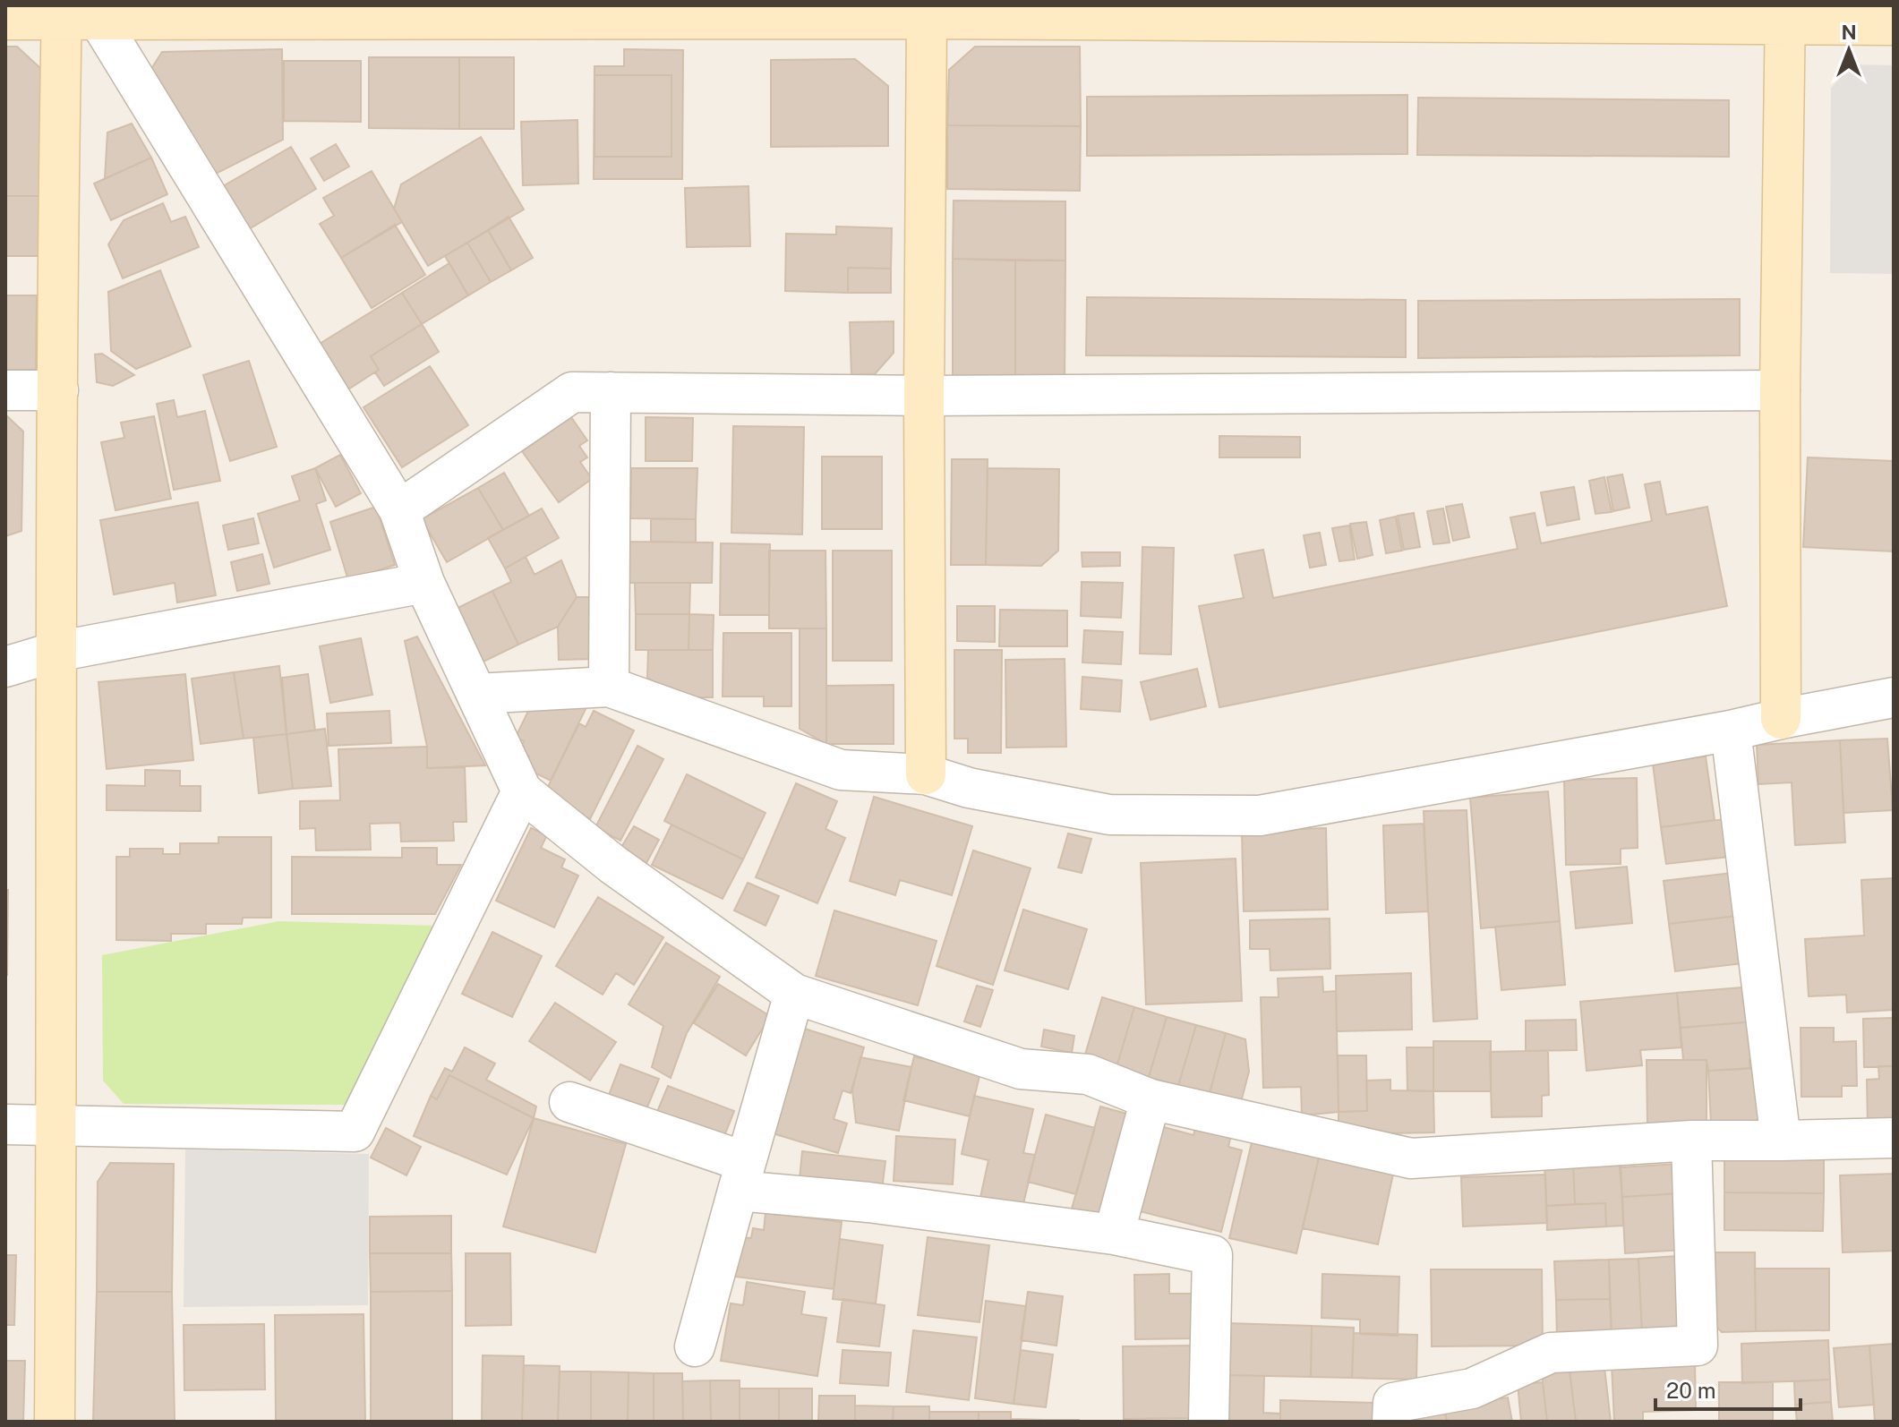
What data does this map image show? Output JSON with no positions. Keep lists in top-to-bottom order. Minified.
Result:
{"scale_bar":"20 m","north":"top"}
